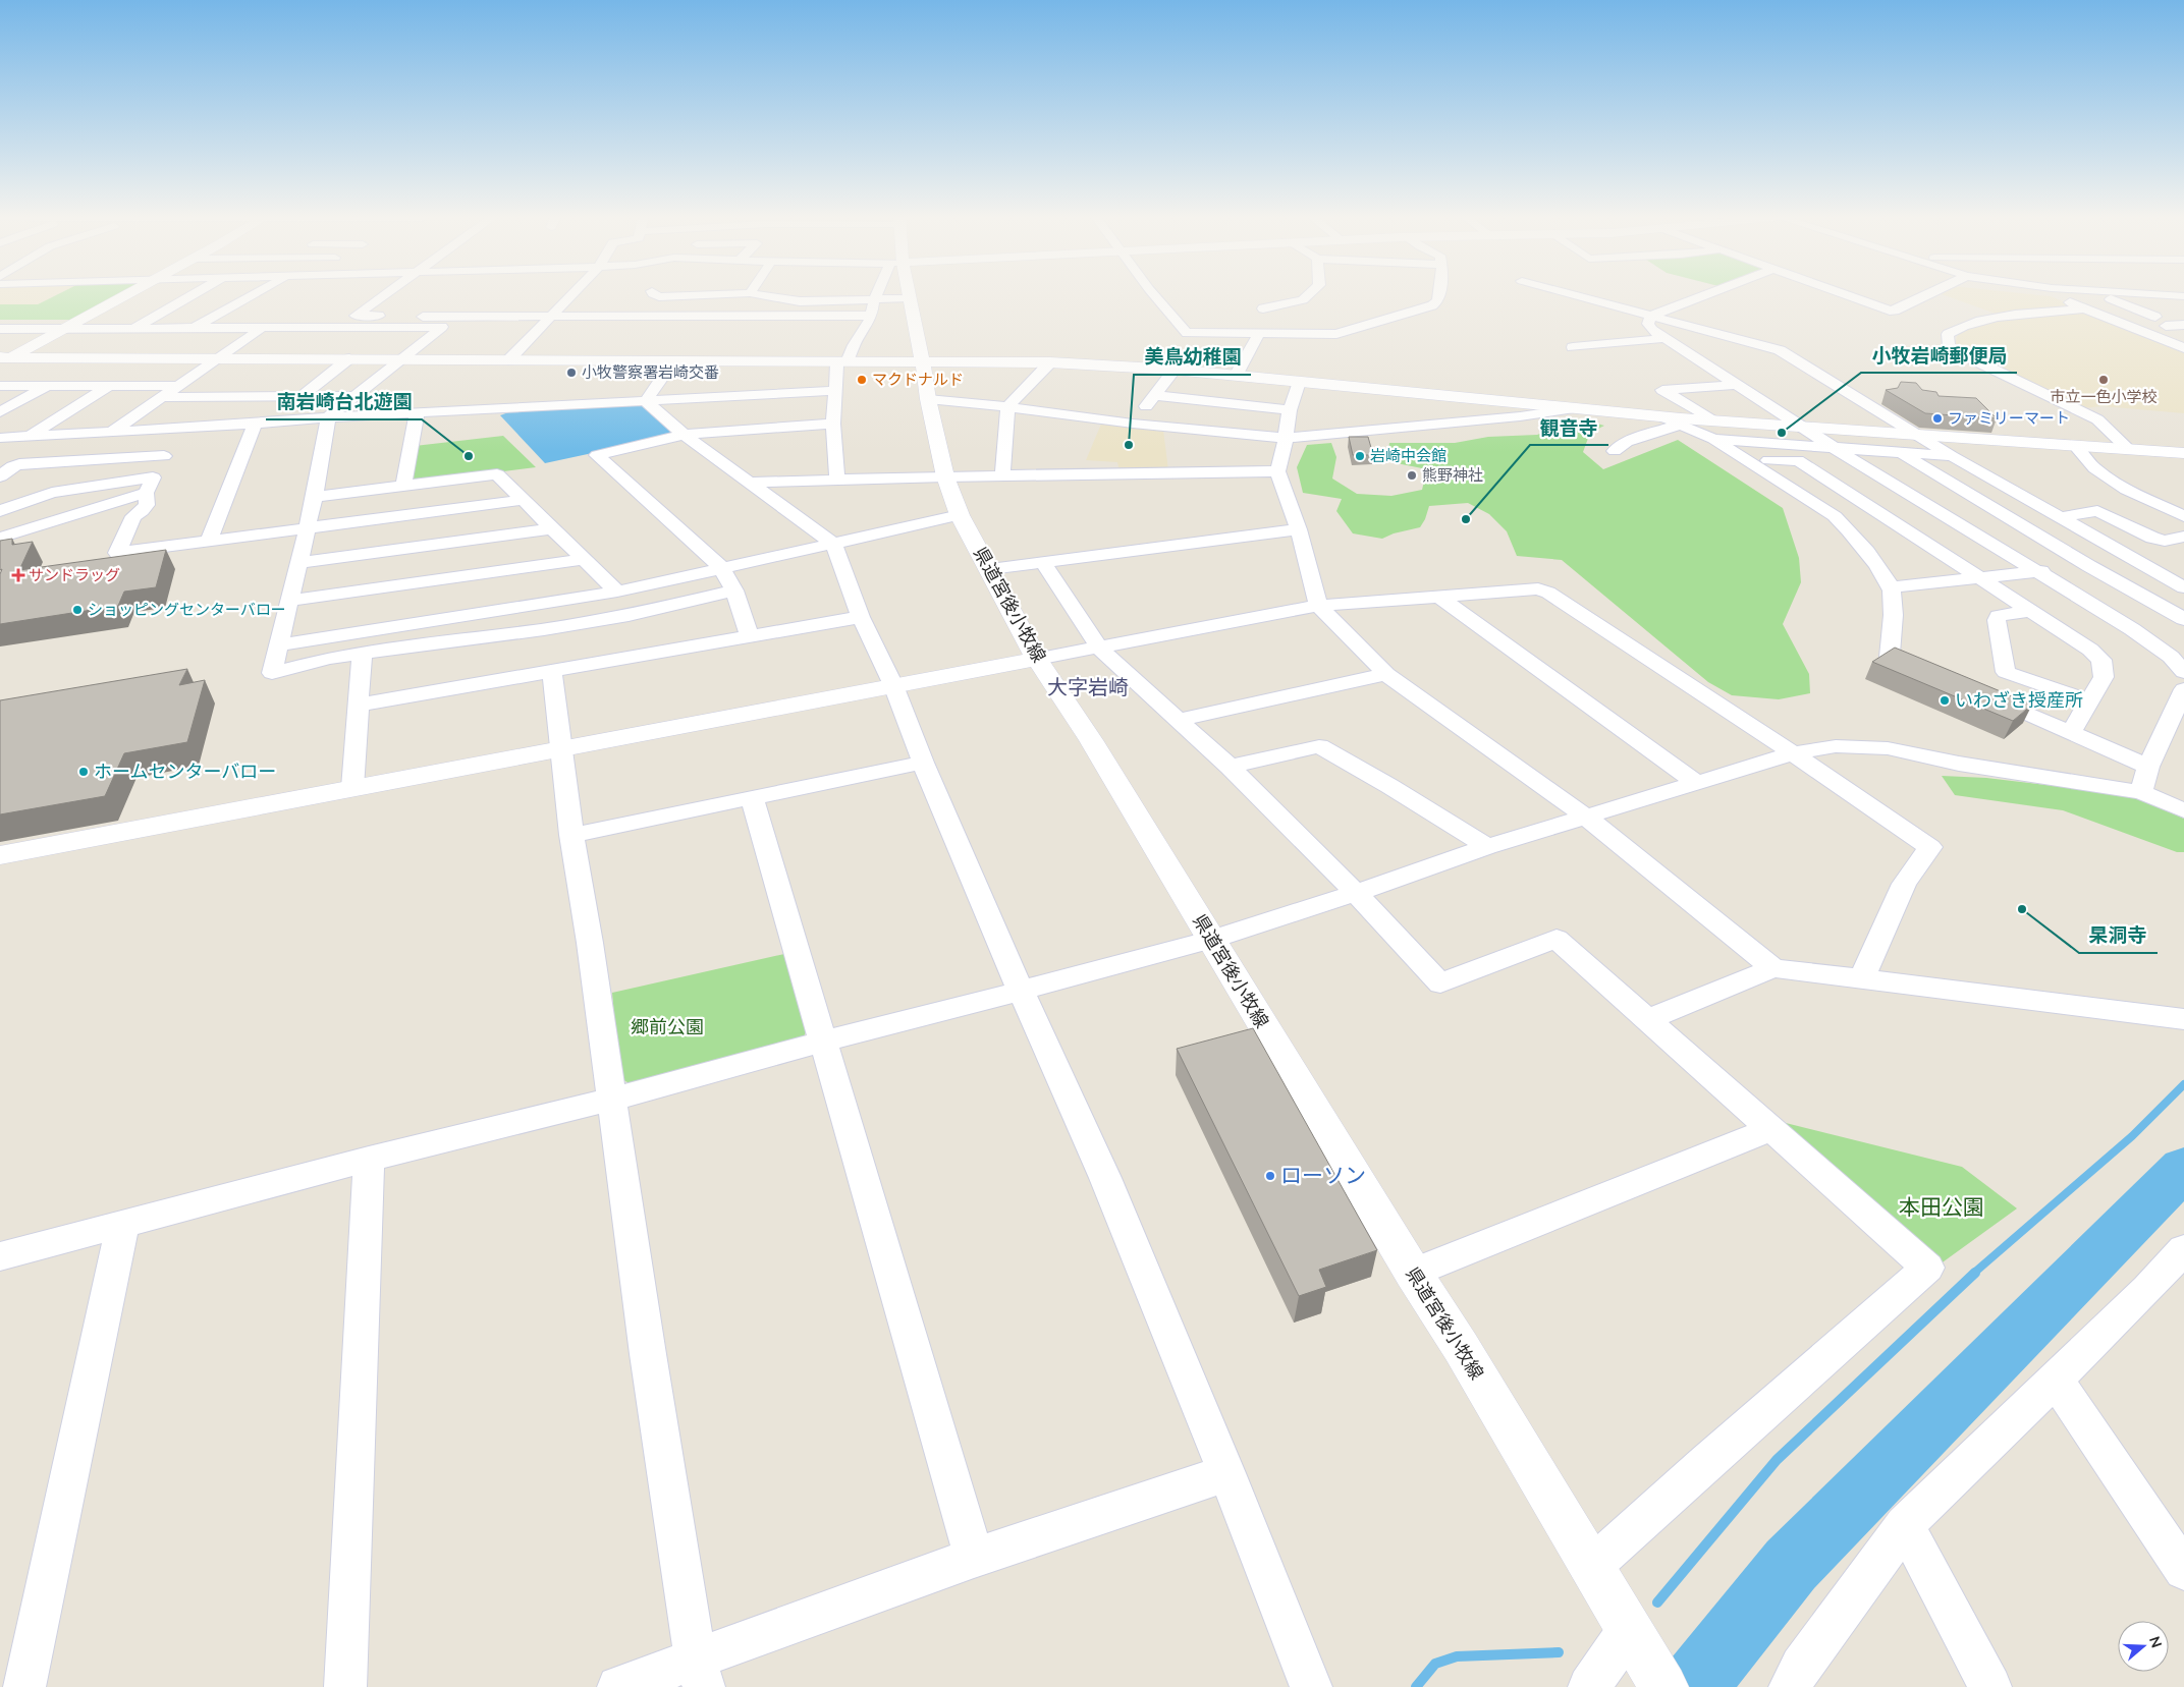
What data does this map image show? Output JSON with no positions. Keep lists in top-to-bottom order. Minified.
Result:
{"streets":{"street":["県道宮後小牧線"]},"districts":["大字岩崎"],"parks":["郷前公園","本田公園"],"places":{"other":["小牧警察署岩崎交番","マクドナルド","市立一色小学校","ファミリーマート","小牧岩崎郵便局","美鳥幼稚園","南岩崎台北遊園","岩崎中会館","熊野神社","観音寺","ショッピングセンターバロー","いわざき授産所","ホームセンターバロー","杲洞寺","ローソン"],"health":["サンドラッグ"]},"north":"right"}
